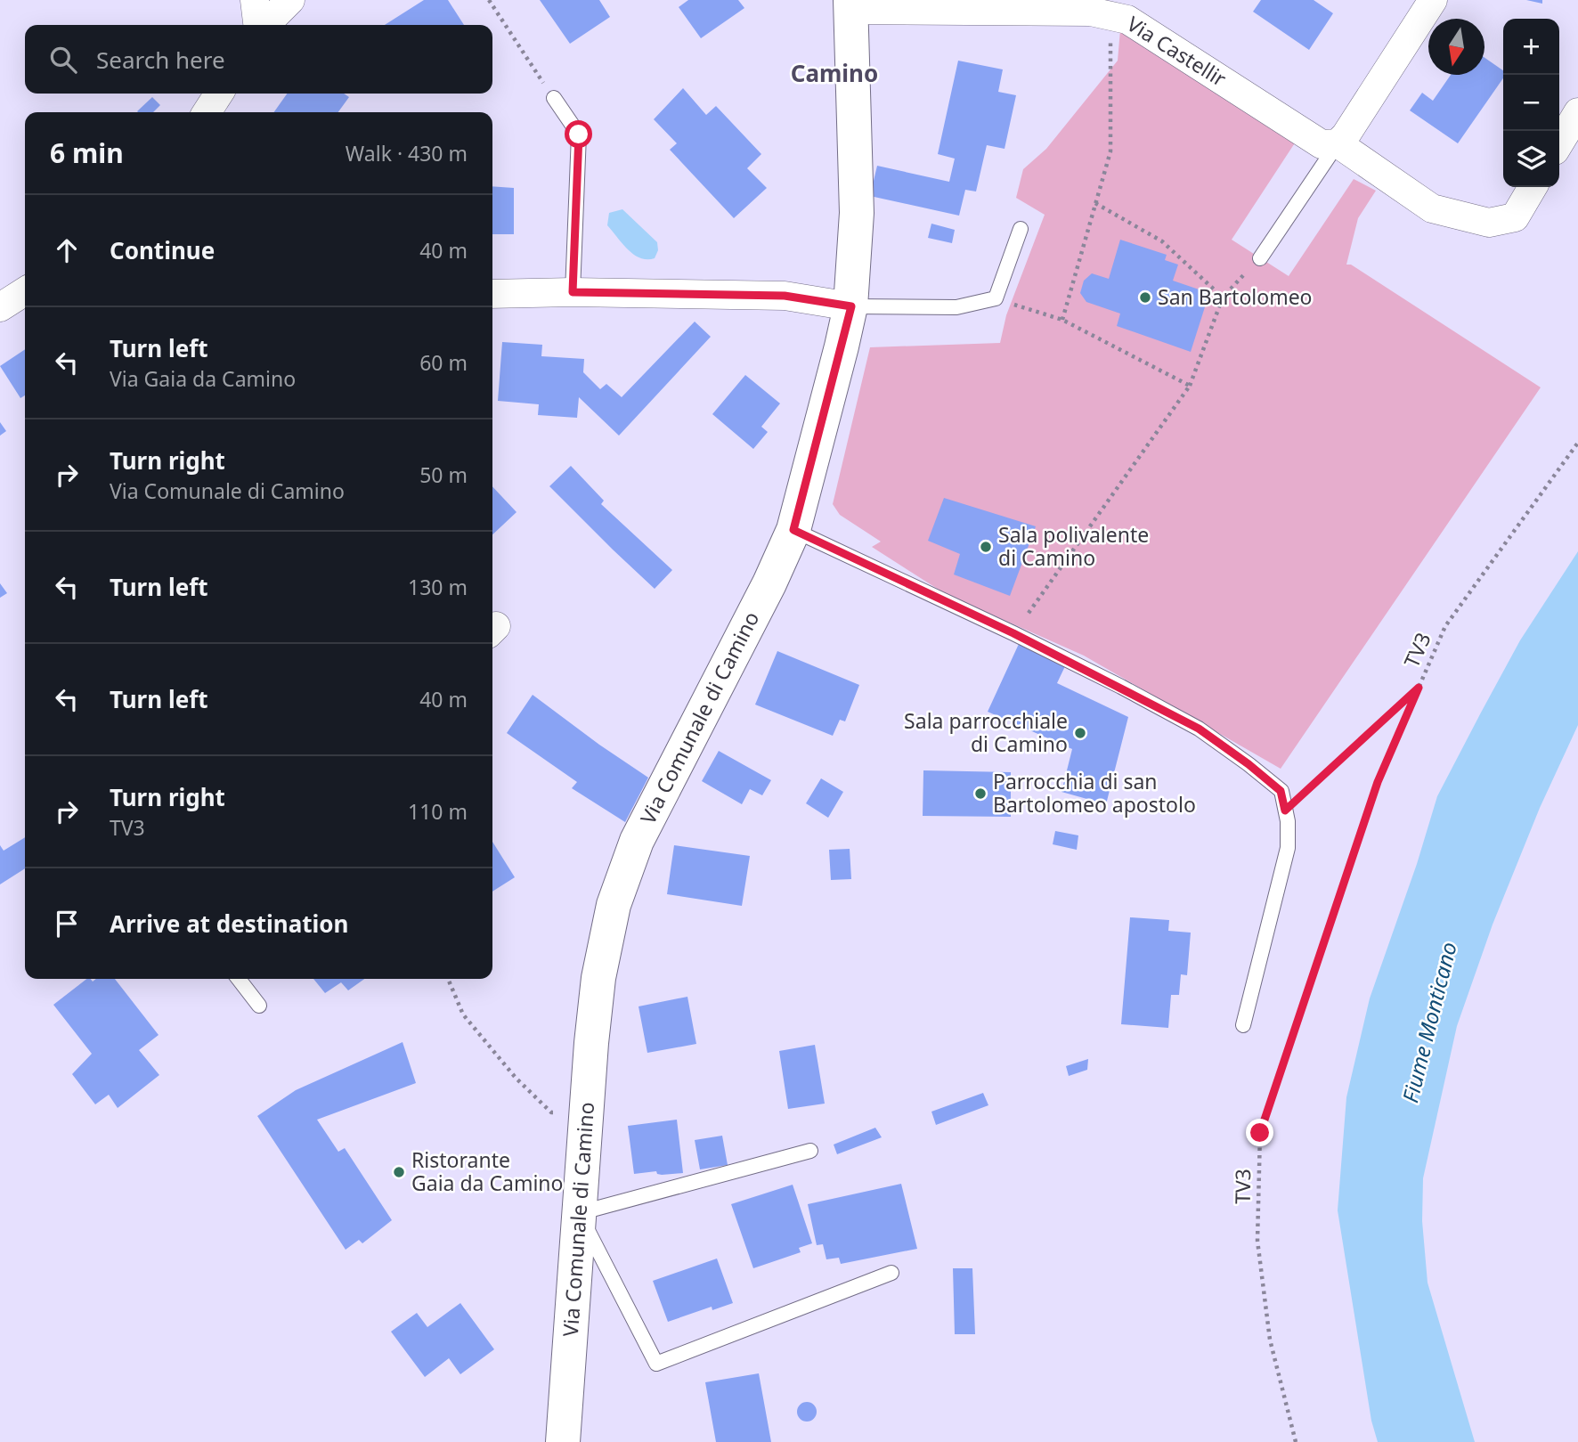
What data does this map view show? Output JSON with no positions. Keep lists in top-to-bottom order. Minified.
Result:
{"streets":{"street":["Via Castellir","Via Comunale di Camino"],"path":["TV3"]},"crossings":[["Via Castellir","Via Comunale di Camino"]],"districts":["Camino"],"water":["Fiume Monticano"],"places":["San Bartolomeo","Sala polivalente di Camino","Sala parrocchiale di Camino","Parrocchia di san Bartolomeo apostolo","Ristorante Gaia da Camino"],"north":"bottom","page":{"map_buttons":["+","−"],"search":"Search here","heading":["6 min","Walk · 430 m"],"list":[["Continue","40 m"],["Turn left","Via Gaia da Camino","60 m"],["Turn right","Via Comunale di Camino","50 m"],["Turn left","130 m"],["Turn left","40 m"],["Turn right","TV3","110 m"],"Arrive at destination"]}}
